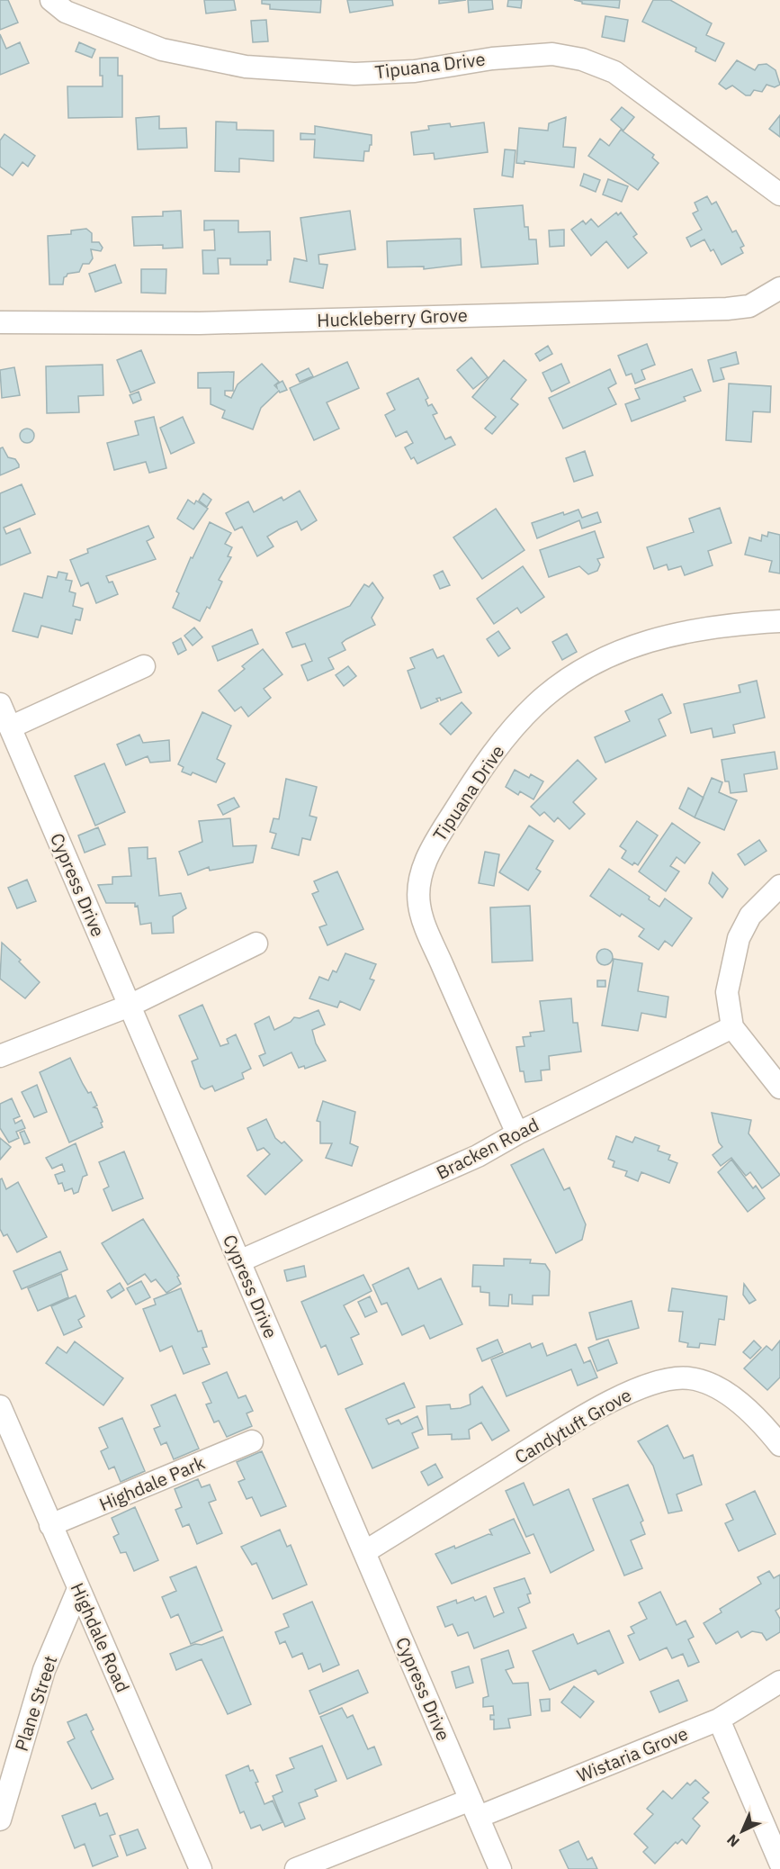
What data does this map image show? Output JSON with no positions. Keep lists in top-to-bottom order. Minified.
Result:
{"streets":{"street":["Tipuana Drive","Huckleberry Grove","Cypress Drive","Bracken Road","Candytuft Grove","Highdale Park","Highdale Road","Plane Street","Wistaria Grove"]},"crossings":[["Tipuana Drive","Bracken Road"],["Cypress Drive","Bracken Road"],["Cypress Drive","Candytuft Grove"],["Cypress Drive","Wistaria Grove"],["Highdale Park","Highdale Road"],["Highdale Road","Plane Street"]],"north":"bottom left"}
